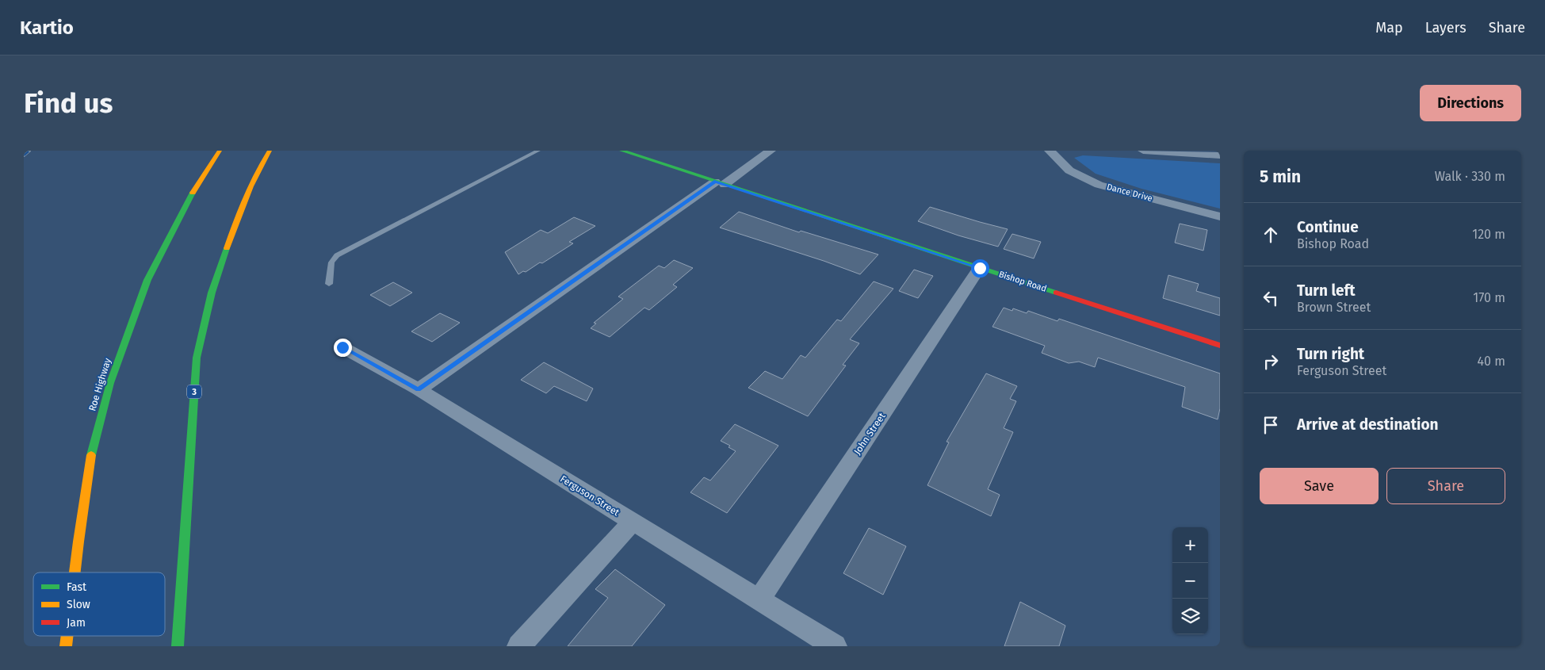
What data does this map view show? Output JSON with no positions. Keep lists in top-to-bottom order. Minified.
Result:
{"streets":{"main road":["Bishop Road","Roe Highway","3"],"street":["Dance Drive","John Street","Ferguson Street"]},"crossings":[["Bishop Road","John Street"],["John Street","Ferguson Street"]],"legend":["Fast","Slow","Jam"],"page":{"header":"Kartio","nav":["Map","Layers","Share"],"buttons":["Directions",["Save","Share"]],"title":"Find us","heading":["5 min","Walk · 330 m"],"list":[["Continue","Bishop Road","120 m"],["Turn left","Brown Street","170 m"],["Turn right","Ferguson Street","40 m"],"Arrive at destination"],"map_buttons":["+","−"]}}
